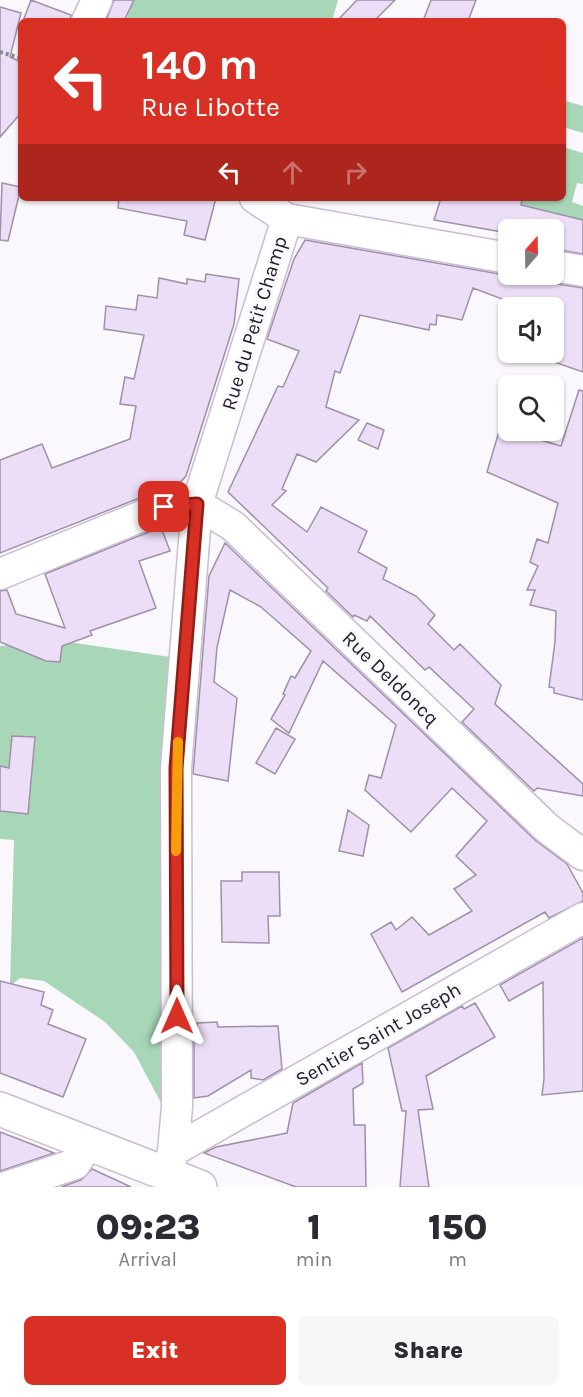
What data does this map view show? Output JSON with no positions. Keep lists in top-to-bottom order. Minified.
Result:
{"streets":{"street":["Rue du Petit Champ","Rue Deldoncq","Sentier Saint Joseph"]},"crossings":[["Rue du Petit Champ","Rue Deldoncq"],["Rue du Petit Champ","Sentier Saint Joseph"]],"north":"top","page":{"turn":["140 m","Rue Libotte"],"eta":["09:23","Arrival","1","min","150","m"],"buttons":["Exit","Share"]}}
